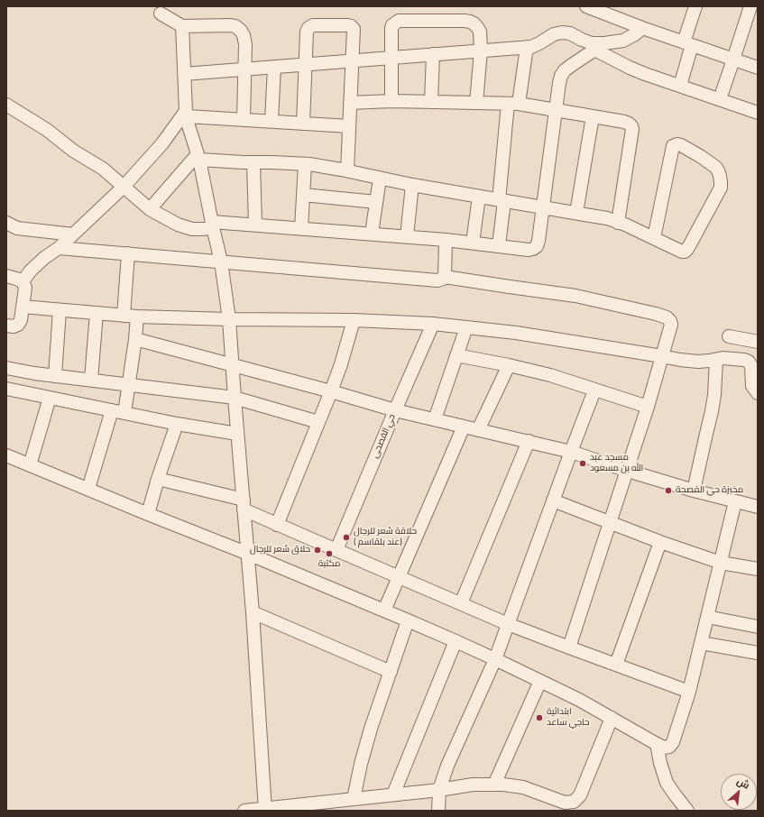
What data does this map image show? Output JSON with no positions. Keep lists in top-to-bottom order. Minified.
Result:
{"streets":{"street":["حي الفصحى"]},"places":["مسجد عبد الله بن مسعود","مخبزة حي الفصحة","حلاقة شعر للرجال ( عند بلقاسم)","حلاق شعر للرجال","مكتبة","ابتدائية حاجي ساعد"],"north":"top right"}
